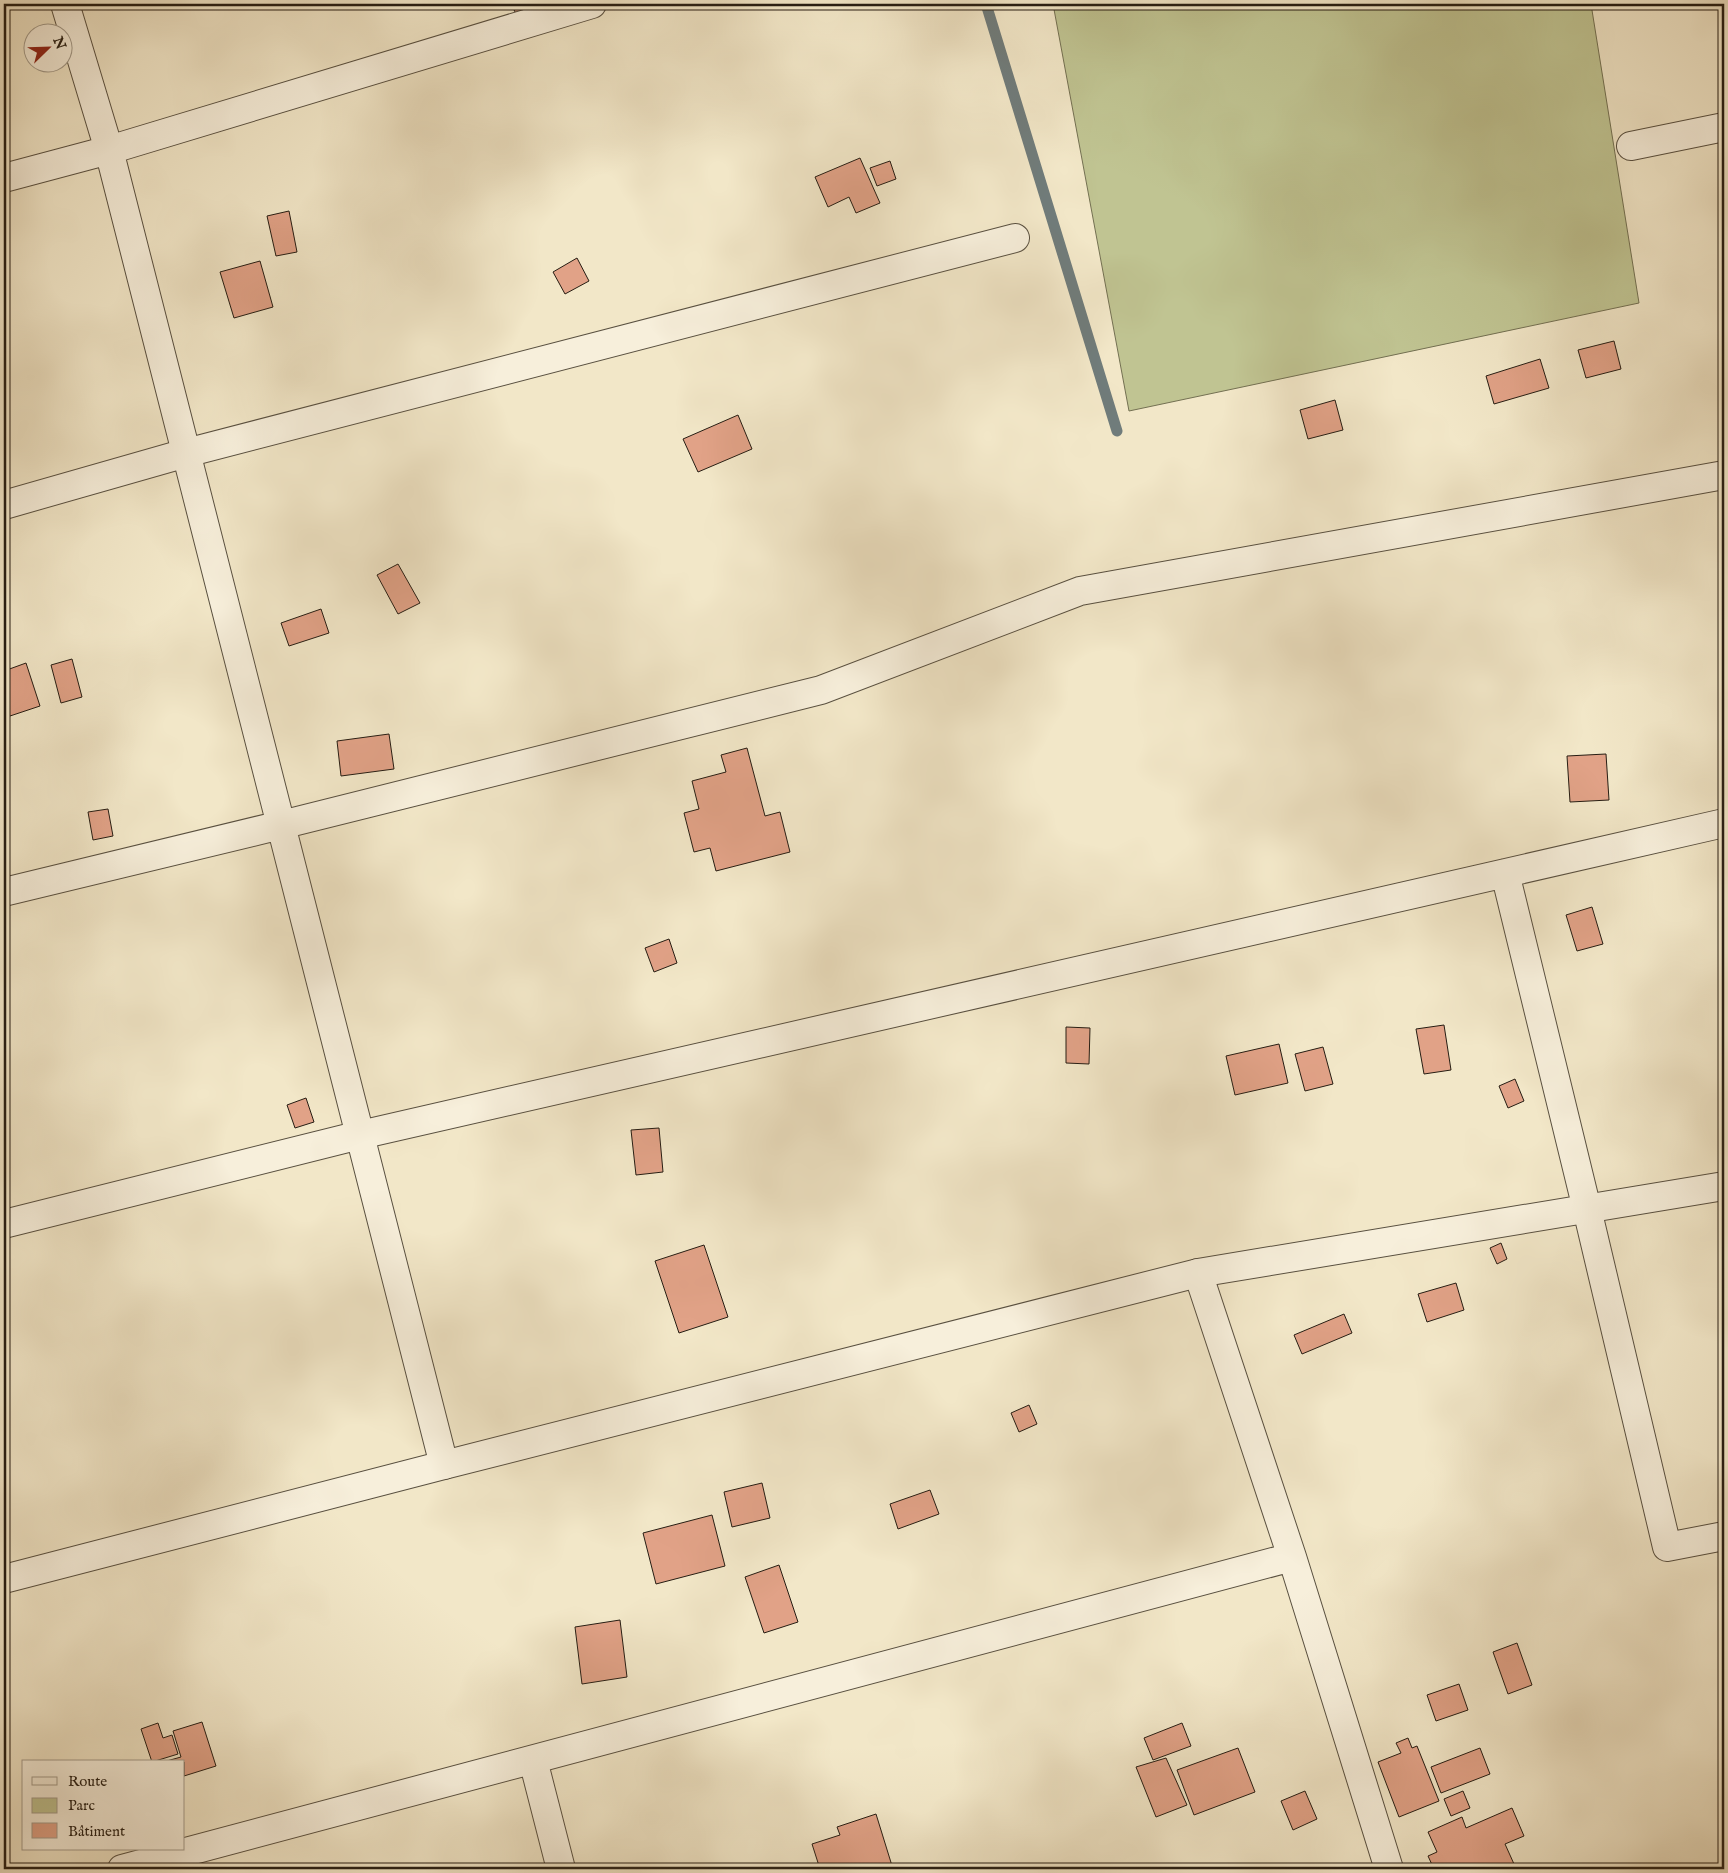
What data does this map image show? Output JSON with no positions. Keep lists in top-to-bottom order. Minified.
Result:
{"legend":["Route","Parc","Bâtiment"],"north":"top right"}
